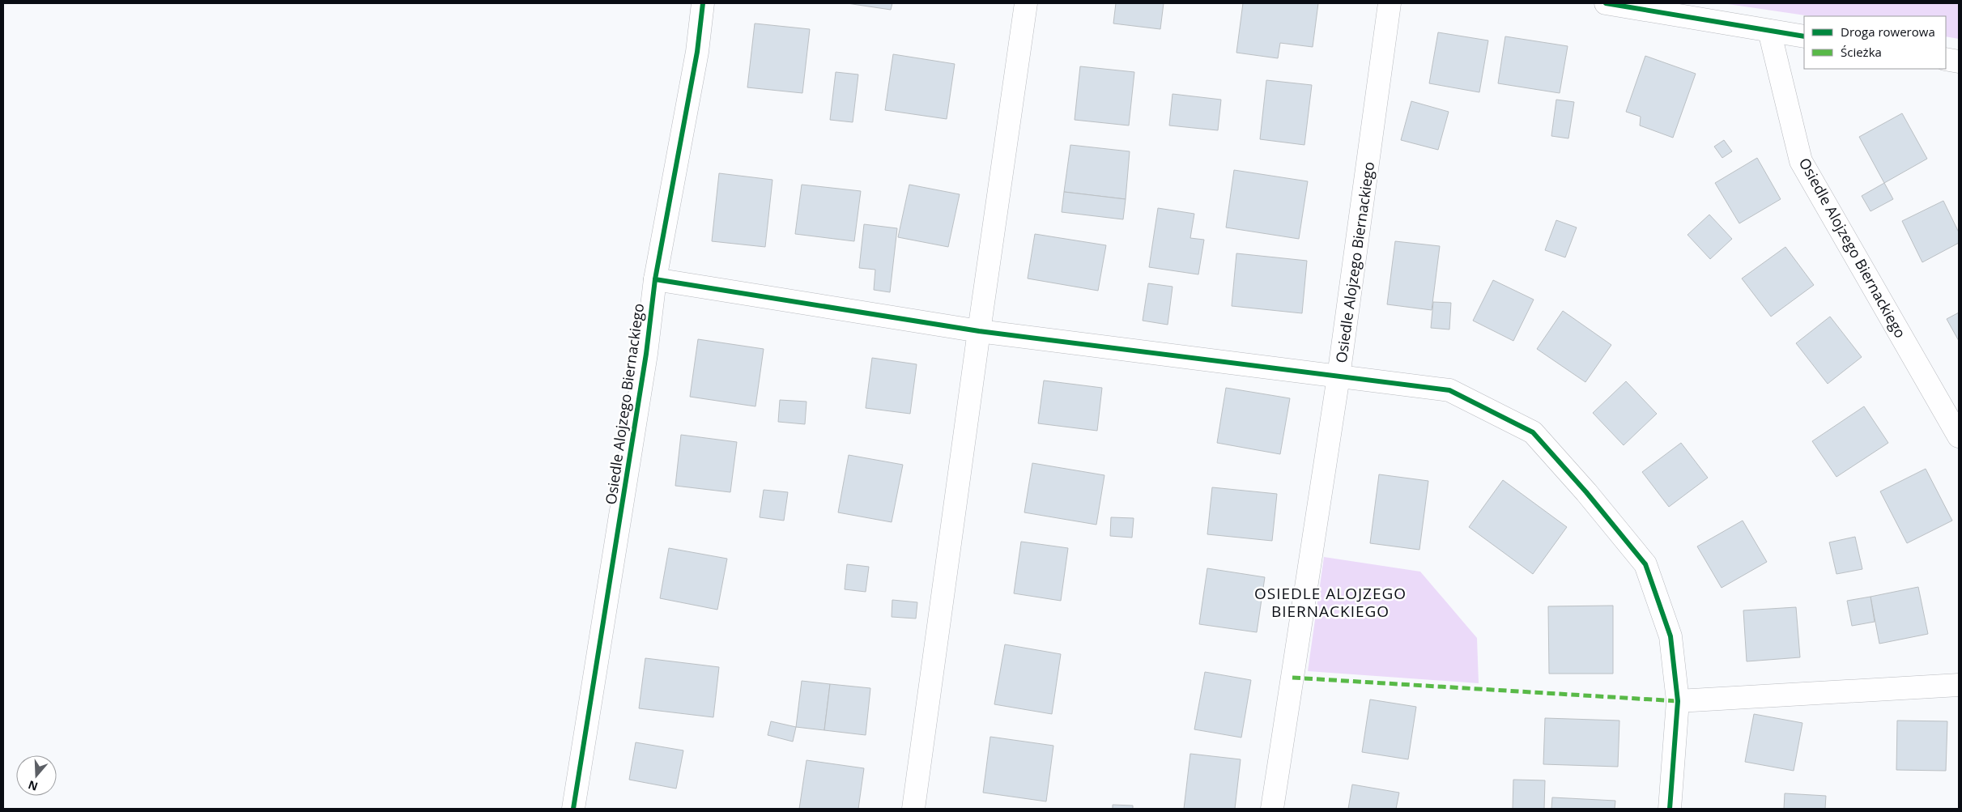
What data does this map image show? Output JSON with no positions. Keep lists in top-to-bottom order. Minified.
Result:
{"streets":{"street":["Osiedle Alojzego Biernackiego"]},"districts":["OSIEDLE ALOJZEGO BIERNACKIEGO"],"legend":["Droga rowerowa","Ścieżka"],"north":"bottom"}
